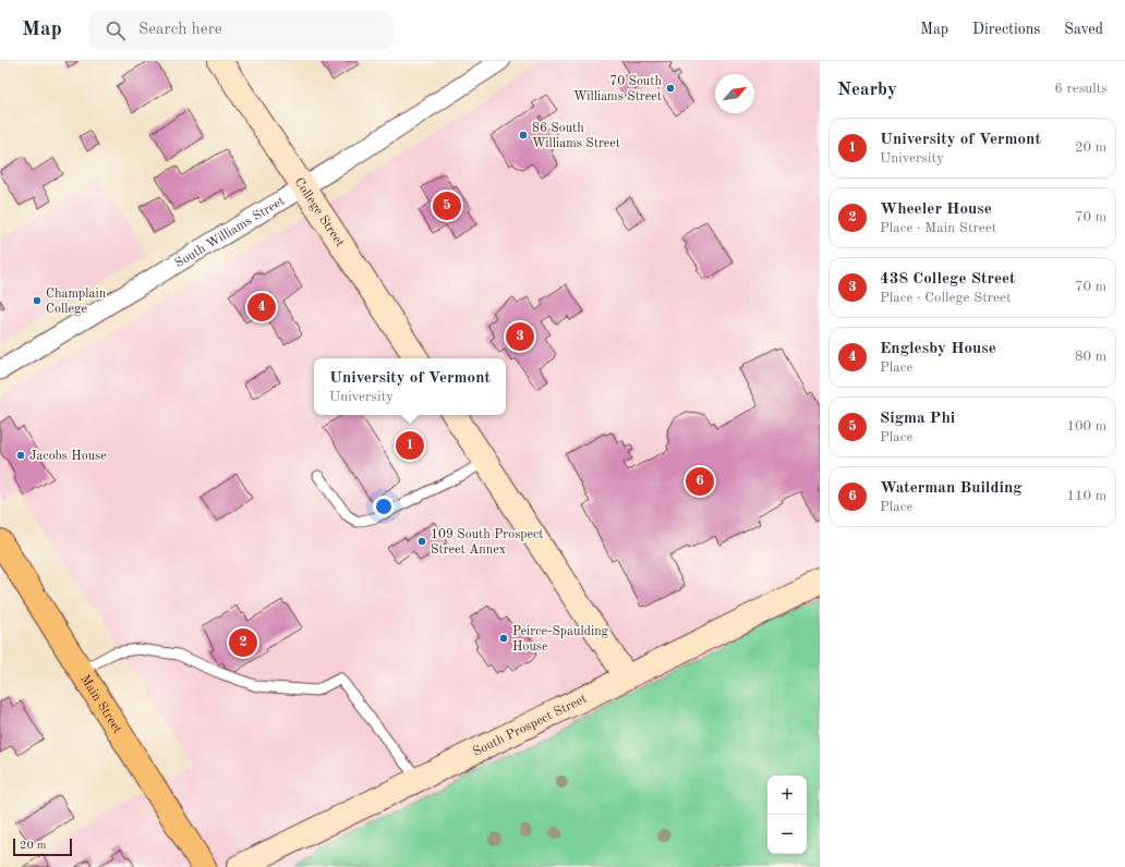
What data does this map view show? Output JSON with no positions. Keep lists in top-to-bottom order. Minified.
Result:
{"streets":{"main road":["Main Street"],"street":["College Street","South Williams Street","South Prospect Street"]},"crossings":[["College Street","South Williams Street"]],"places":["70 South Williams Street","86 South Williams Street","Champlain College","Jacobs House","109 South Prospect Street Annex","Peirce-Spaulding House"],"scale_bar":"20 m","north":"top right","page":{"header":"Map","search":"Search here","nav":["Map","Directions","Saved"],"heading":["Nearby","6 results"],"list":[{"mark":"1","name":"University of Vermont","note":"University","value":"20 m"},{"mark":"2","name":"Wheeler House","note":"Place · Main Street","value":"70 m"},{"mark":"3","name":"438 College Street","note":"Place · College Street","value":"70 m"},{"mark":"4","name":"Englesby House","note":"Place","value":"80 m"},{"mark":"5","name":"Sigma Phi","note":"Place","value":"100 m"},{"mark":"6","name":"Waterman Building","note":"Place","value":"110 m"}],"pins":["5","4","3","1","6","2"],"popup":["University of Vermont","University"],"map_buttons":["+","−"],"scale":"20 m"}}
